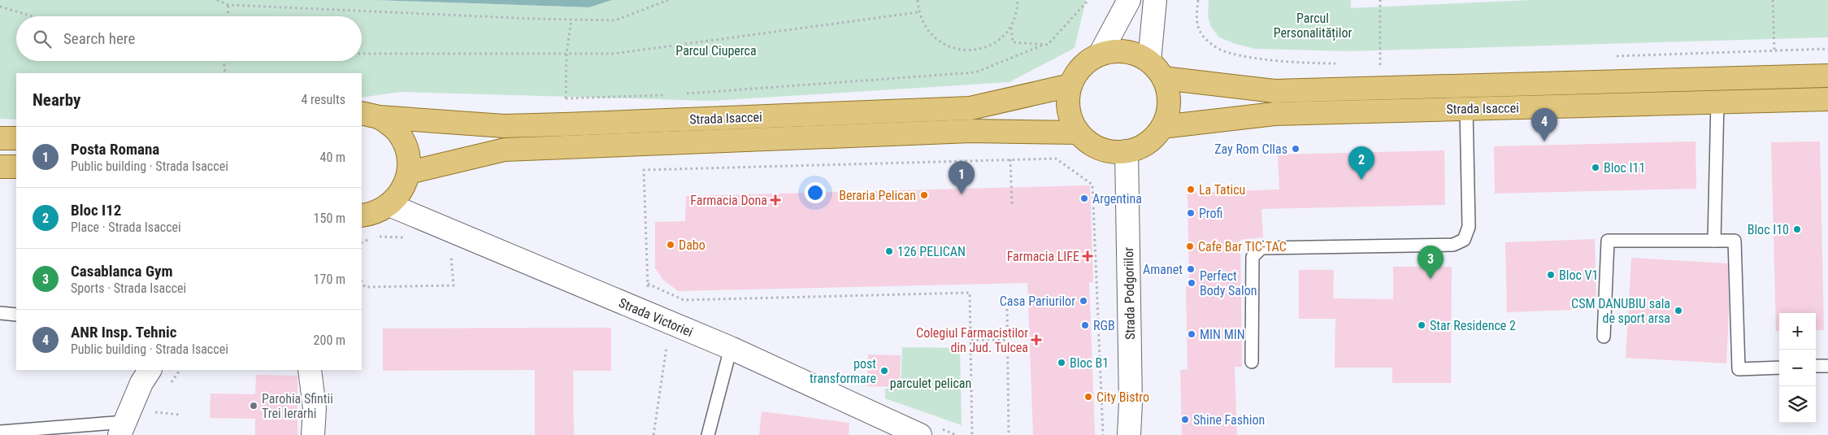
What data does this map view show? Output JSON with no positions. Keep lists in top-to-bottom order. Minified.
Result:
{"streets":{"main road":["Strada Isaccei"],"street":["Strada Podgoriilor","Strada Victoriei"]},"crossings":[["Strada Isaccei","Strada Podgoriilor"],["Strada Isaccei","Strada Victoriei"]],"parks":["Parcul Personalităților","Parcul Ciuperca","parculet pelican"],"places":{"other":["Zay Rom Cllas","Bloc I11","La Taticu","Beraria Pelican","Argentina","Profi","Bloc I10","Dabo","Cafe Bar TIC-TAC","126 PELICAN","Amanet","Bloc V1","Perfect Body Salon","Casa Pariurilor","CSM DANUBIU sala de sport arsa","RGB","Star Residence 2","MIN MIN","Bloc B1","post transformare","City Bistro","Parohia Sfintii Trei Ierarhi","Shine Fashion"],"health":["Farmacia Dona","Farmacia LIFE","Colegiul Farmacistilor din Jud. Tulcea"]},"page":{"search":"Search here","heading":["Nearby","4 results"],"pins":["4","2","1","3"],"list":[{"mark":"1","name":"Posta Romana","note":"Public building · Strada Isaccei","value":"40 m"},{"mark":"2","name":"Bloc I12","note":"Place · Strada Isaccei","value":"150 m"},{"mark":"3","name":"Casablanca Gym","note":"Sports · Strada Isaccei","value":"170 m"},{"mark":"4","name":"ANR Insp. Tehnic","note":"Public building · Strada Isaccei","value":"200 m"}],"map_buttons":["+","−"]}}
